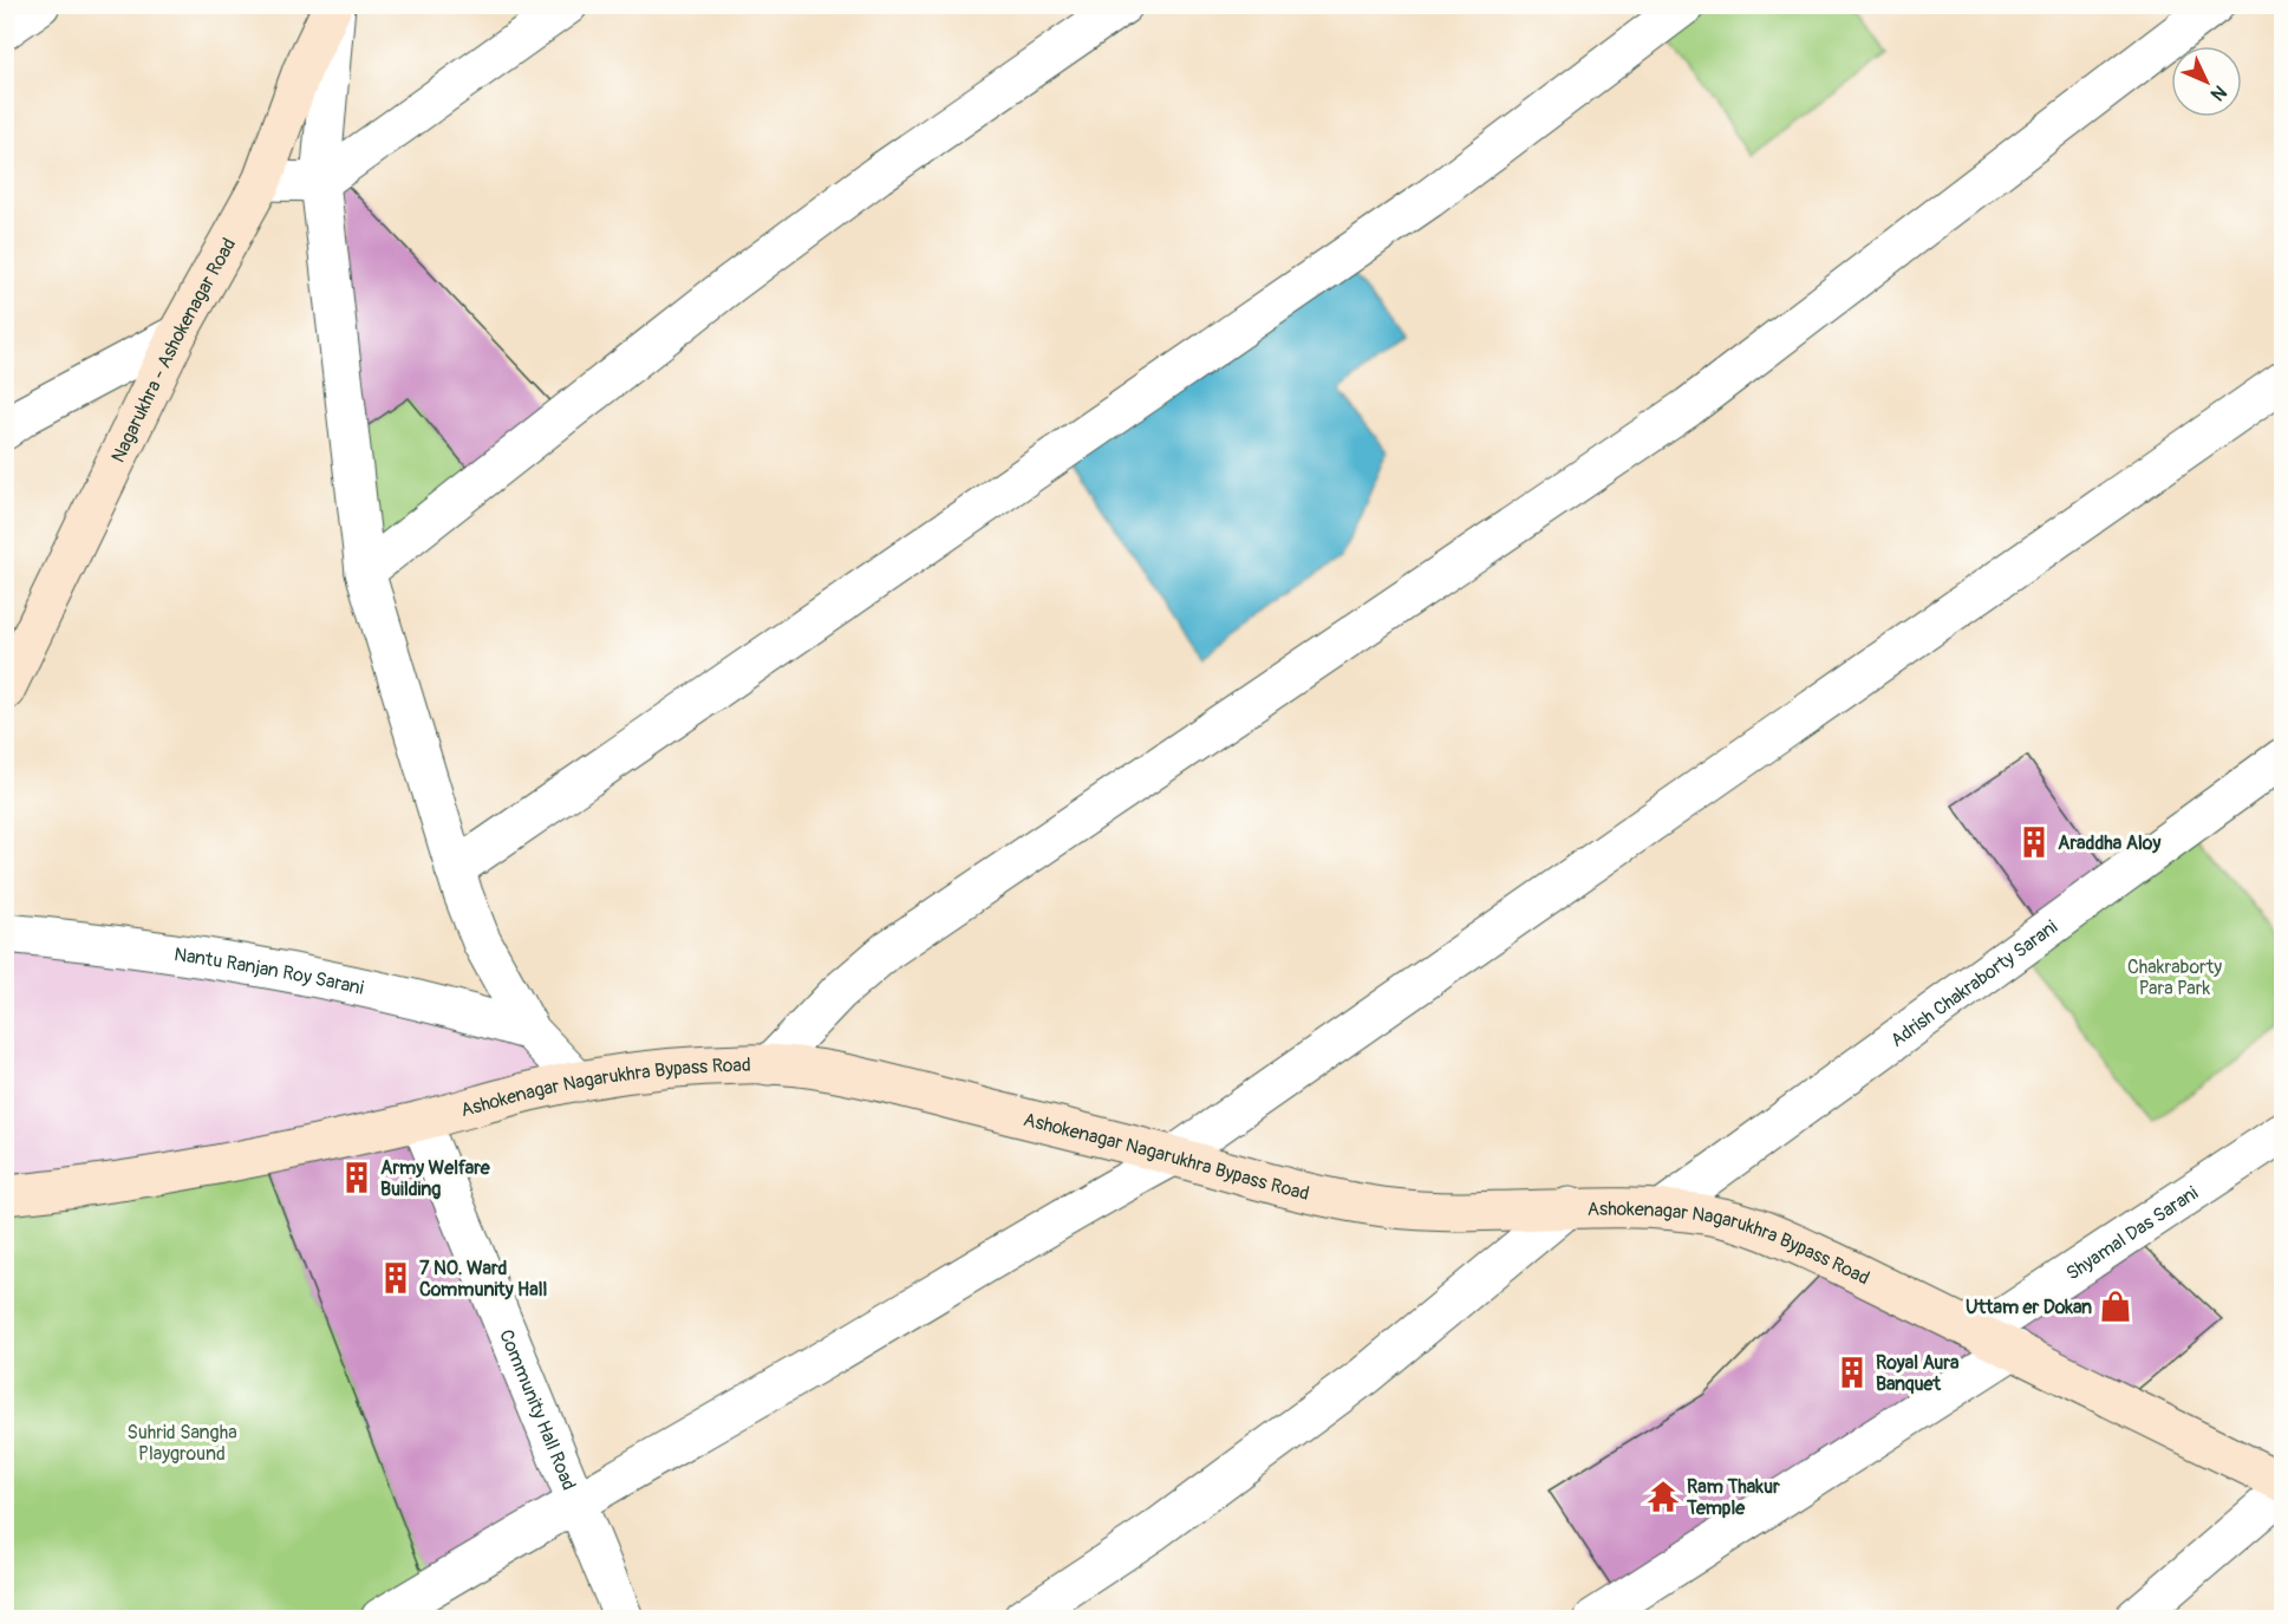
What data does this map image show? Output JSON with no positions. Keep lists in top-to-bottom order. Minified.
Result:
{"streets":{"main road":["Nagarukhra - Ashokenagar Road","Ashokenagar Nagarukhra Bypass Road"],"street":["Nantu Ranjan Roy Sarani","Adrish Chakraborty Sarani","Shyamal Das Sarani","Community Hall Road"]},"crossings":[["Adrish Chakraborty Sarani","Ashokenagar Nagarukhra Bypass Road"],["Ashokenagar Nagarukhra Bypass Road","Shyamal Das Sarani"],["Ashokenagar Nagarukhra Bypass Road","Community Hall Road"]],"parks":["Chakraborty Para Park","Suhrid Sangha Playground"],"places":{"building":["Araddha Aloy","Army Welfare Building","7 NO. Ward Community Hall","Royal Aura Banquet"],"shop":["Uttam er Dokan"],"temple":["Ram Thakur Temple"]},"north":"bottom right"}
